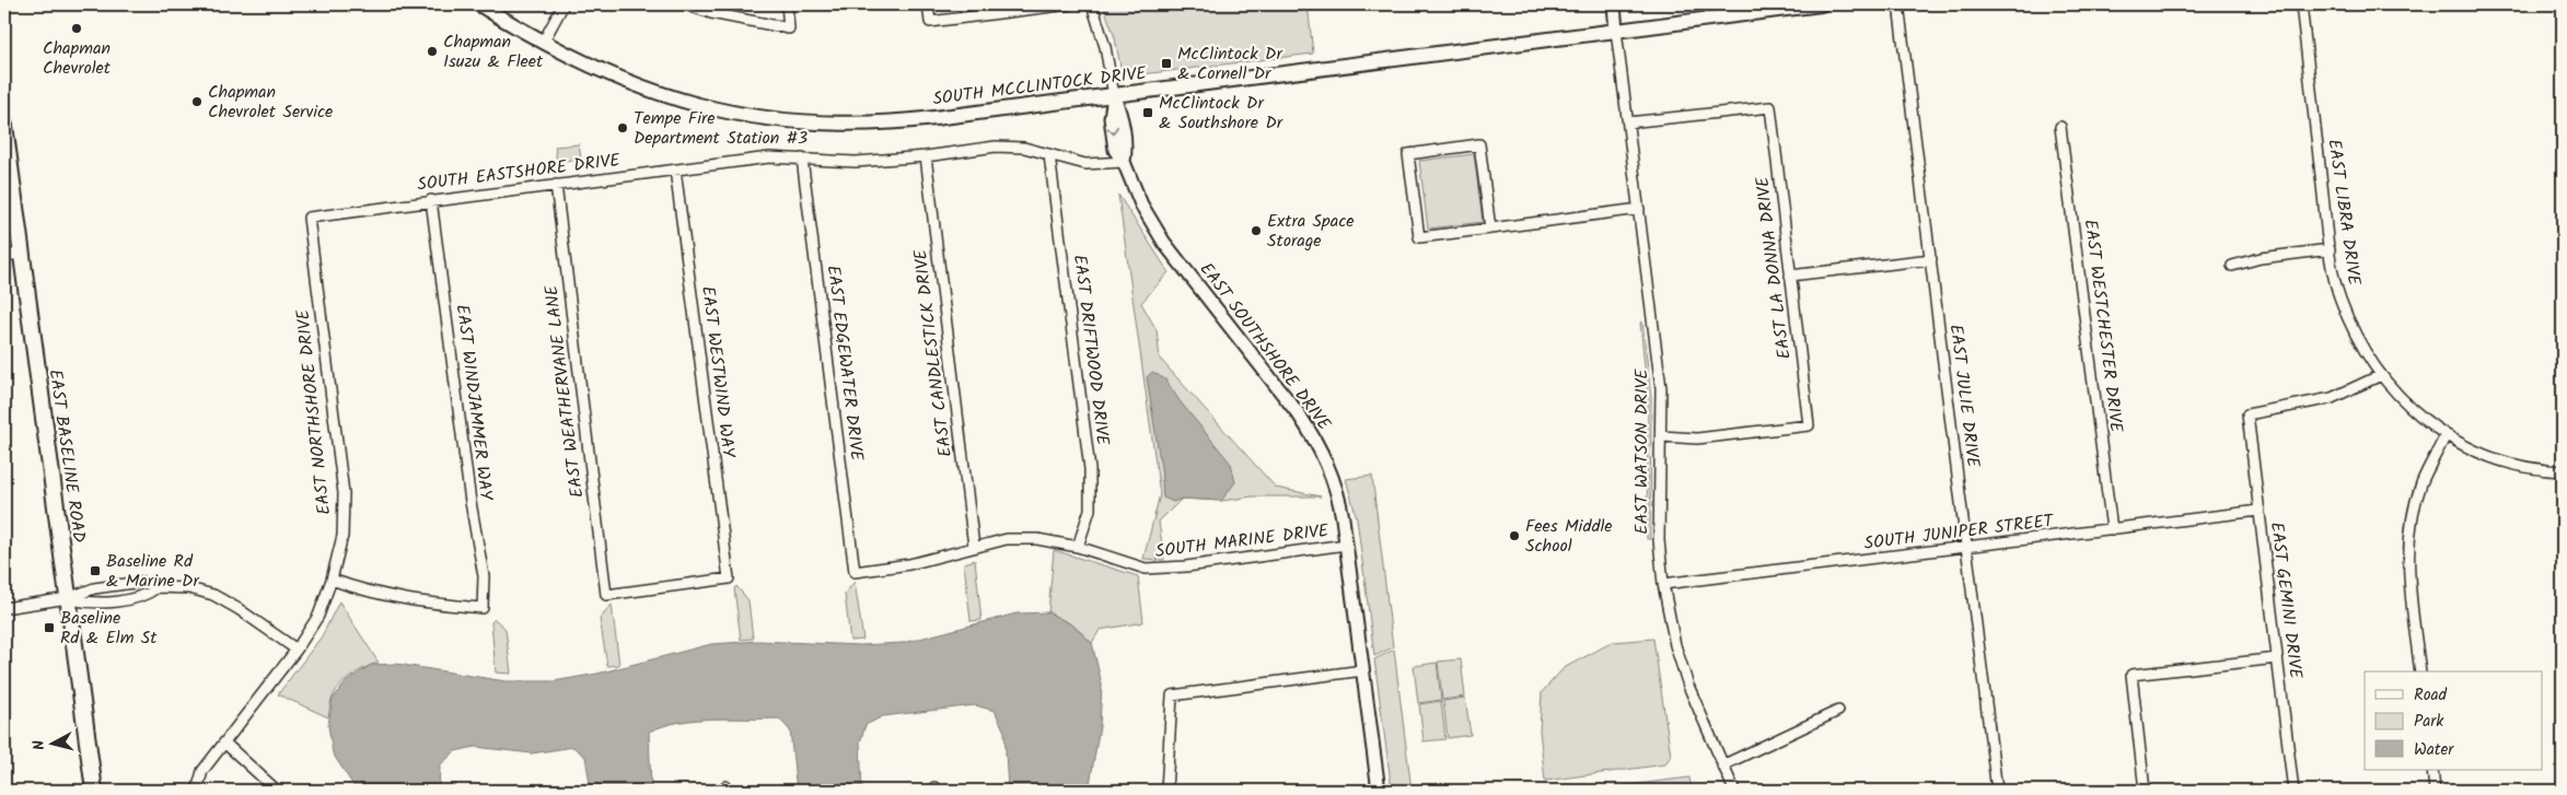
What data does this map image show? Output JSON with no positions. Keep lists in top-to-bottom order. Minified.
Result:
{"streets":{"main road":["SOUTH MCCLINTOCK DRIVE","EAST BASELINE ROAD"],"street":["SOUTH EASTSHORE DRIVE","EAST LIBRA DRIVE","EAST LA DONNA DRIVE","EAST WESTCHESTER DRIVE","EAST SOUTHSHORE DRIVE","EAST DRIFTWOOD DRIVE","EAST CANDLESTICK DRIVE","EAST EDGEWATER DRIVE","EAST WESTWIND WAY","EAST WEATHERVANE LANE","EAST JULIE DRIVE","EAST WINDJAMMER WAY","EAST NORTHSHORE DRIVE","EAST WATSON DRIVE","SOUTH JUNIPER STREET","SOUTH MARINE DRIVE","EAST GEMINI DRIVE"]},"crossings":[["SOUTH MCCLINTOCK DRIVE","EAST SOUTHSHORE DRIVE"],["SOUTH MCCLINTOCK DRIVE","EAST WATSON DRIVE"],["SOUTH EASTSHORE DRIVE","EAST SOUTHSHORE DRIVE"],["SOUTH EASTSHORE DRIVE","EAST DRIFTWOOD DRIVE"],["SOUTH EASTSHORE DRIVE","EAST CANDLESTICK DRIVE"],["SOUTH EASTSHORE DRIVE","EAST EDGEWATER DRIVE"],["SOUTH EASTSHORE DRIVE","EAST WESTWIND WAY"],["SOUTH EASTSHORE DRIVE","EAST WEATHERVANE LANE"],["SOUTH EASTSHORE DRIVE","EAST WINDJAMMER WAY"],["SOUTH EASTSHORE DRIVE","EAST NORTHSHORE DRIVE"],["EAST LIBRA DRIVE","EAST GEMINI DRIVE"],["EAST LA DONNA DRIVE","EAST WATSON DRIVE"],["EAST WESTCHESTER DRIVE","SOUTH JUNIPER STREET"],["EAST SOUTHSHORE DRIVE","SOUTH MARINE DRIVE"],["EAST DRIFTWOOD DRIVE","SOUTH MARINE DRIVE"],["EAST CANDLESTICK DRIVE","SOUTH MARINE DRIVE"],["EAST EDGEWATER DRIVE","SOUTH MARINE DRIVE"],["EAST WESTWIND WAY","EAST WEATHERVANE LANE"],["EAST JULIE DRIVE","SOUTH JUNIPER STREET"],["EAST WINDJAMMER WAY","EAST NORTHSHORE DRIVE"],["EAST WATSON DRIVE","SOUTH JUNIPER STREET"],["SOUTH JUNIPER STREET","EAST GEMINI DRIVE"]],"places":{"other":["Chapman Chevrolet","Chapman Isuzu & Fleet","Chapman Chevrolet Service","Tempe Fire Department Station #3","Extra Space Storage","Fees Middle School"],"transit":["McClintock Dr & Cornell Dr","McClintock Dr & Southshore Dr","Baseline Rd & Marine Dr","Baseline Rd & Elm St"]},"legend":["Road","Park","Water"],"north":"left"}
